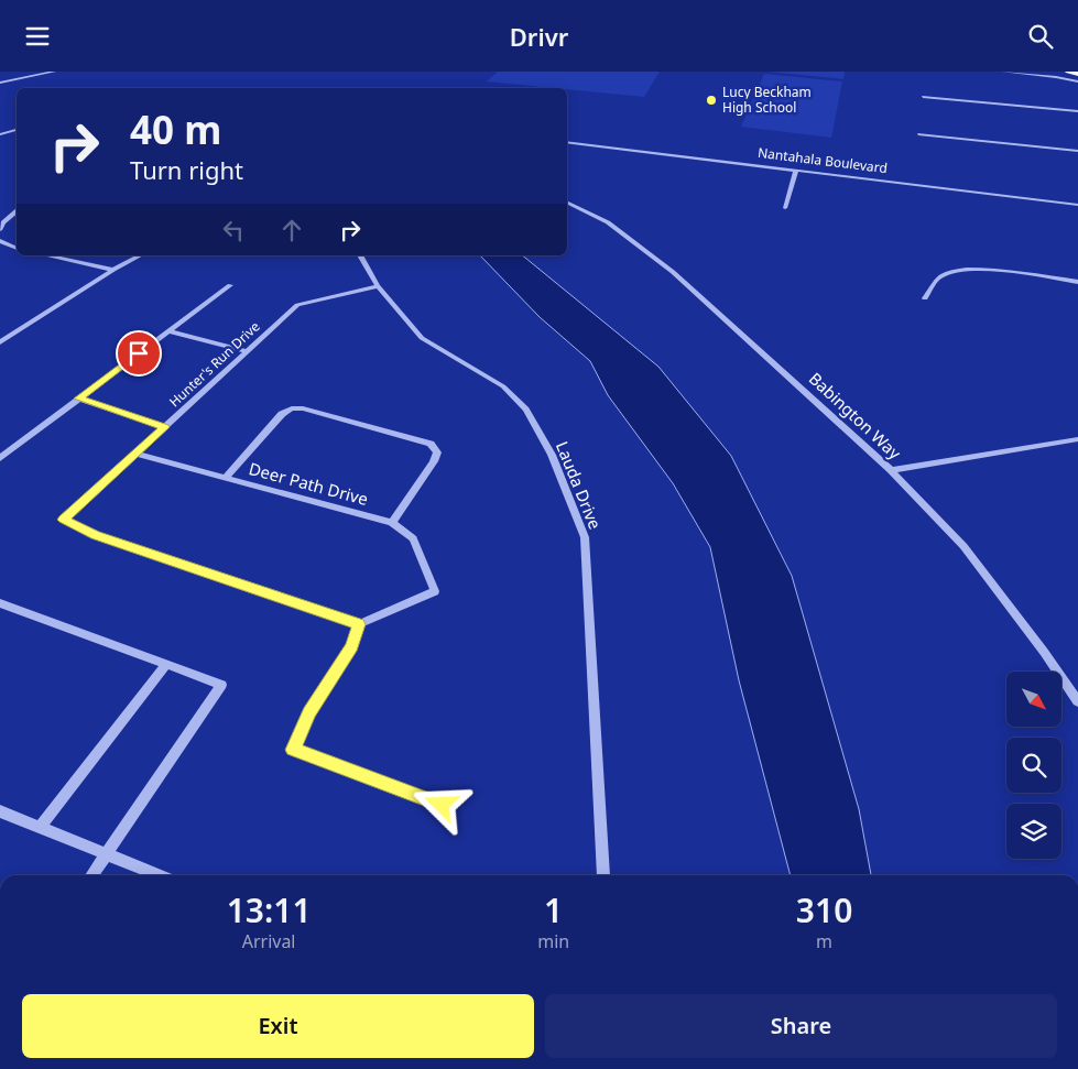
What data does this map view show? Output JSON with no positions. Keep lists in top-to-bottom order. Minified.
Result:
{"streets":{"street":["Nantahala Boulevard","Hunter's Run Drive","Babington Way","Deer Path Drive","Lauda Drive"]},"crossings":[["Hunter's Run Drive","Deer Path Drive"],["Hunter's Run Drive","Lauda Drive"]],"places":["Lucy Beckham High School"],"north":"bottom right","page":{"header":"Drivr","turn":["40 m","Turn right"],"eta":["13:11","Arrival","1","min","310","m"],"buttons":["Exit","Share"]}}
